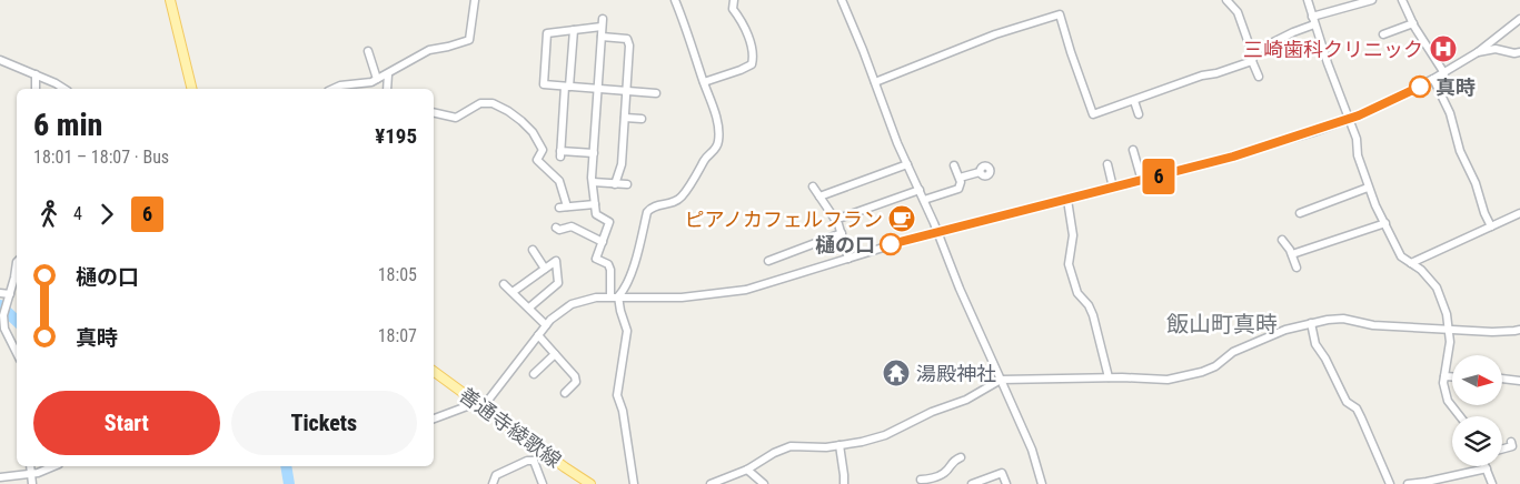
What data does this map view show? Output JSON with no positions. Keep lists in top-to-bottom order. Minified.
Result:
{"streets":{"main road":["善通寺綾歌線"]},"districts":["飯山町真時"],"places":{"hospital":["三崎歯科クリニック"],"other":["真時","樋の口"],"cafe":["ピアノカフェルフラン"],"temple":["湯殿神社"]},"lines":["bus line 6"],"north":"right","page":{"on_map":"6","heading":["6 min","18:01 – 18:07 · Bus","¥195"],"legs":["4","6"],"list":[{"name":"樋の口","value":"18:05"},{"name":"真時","value":"18:07"}],"buttons":["Start","Tickets"]}}
